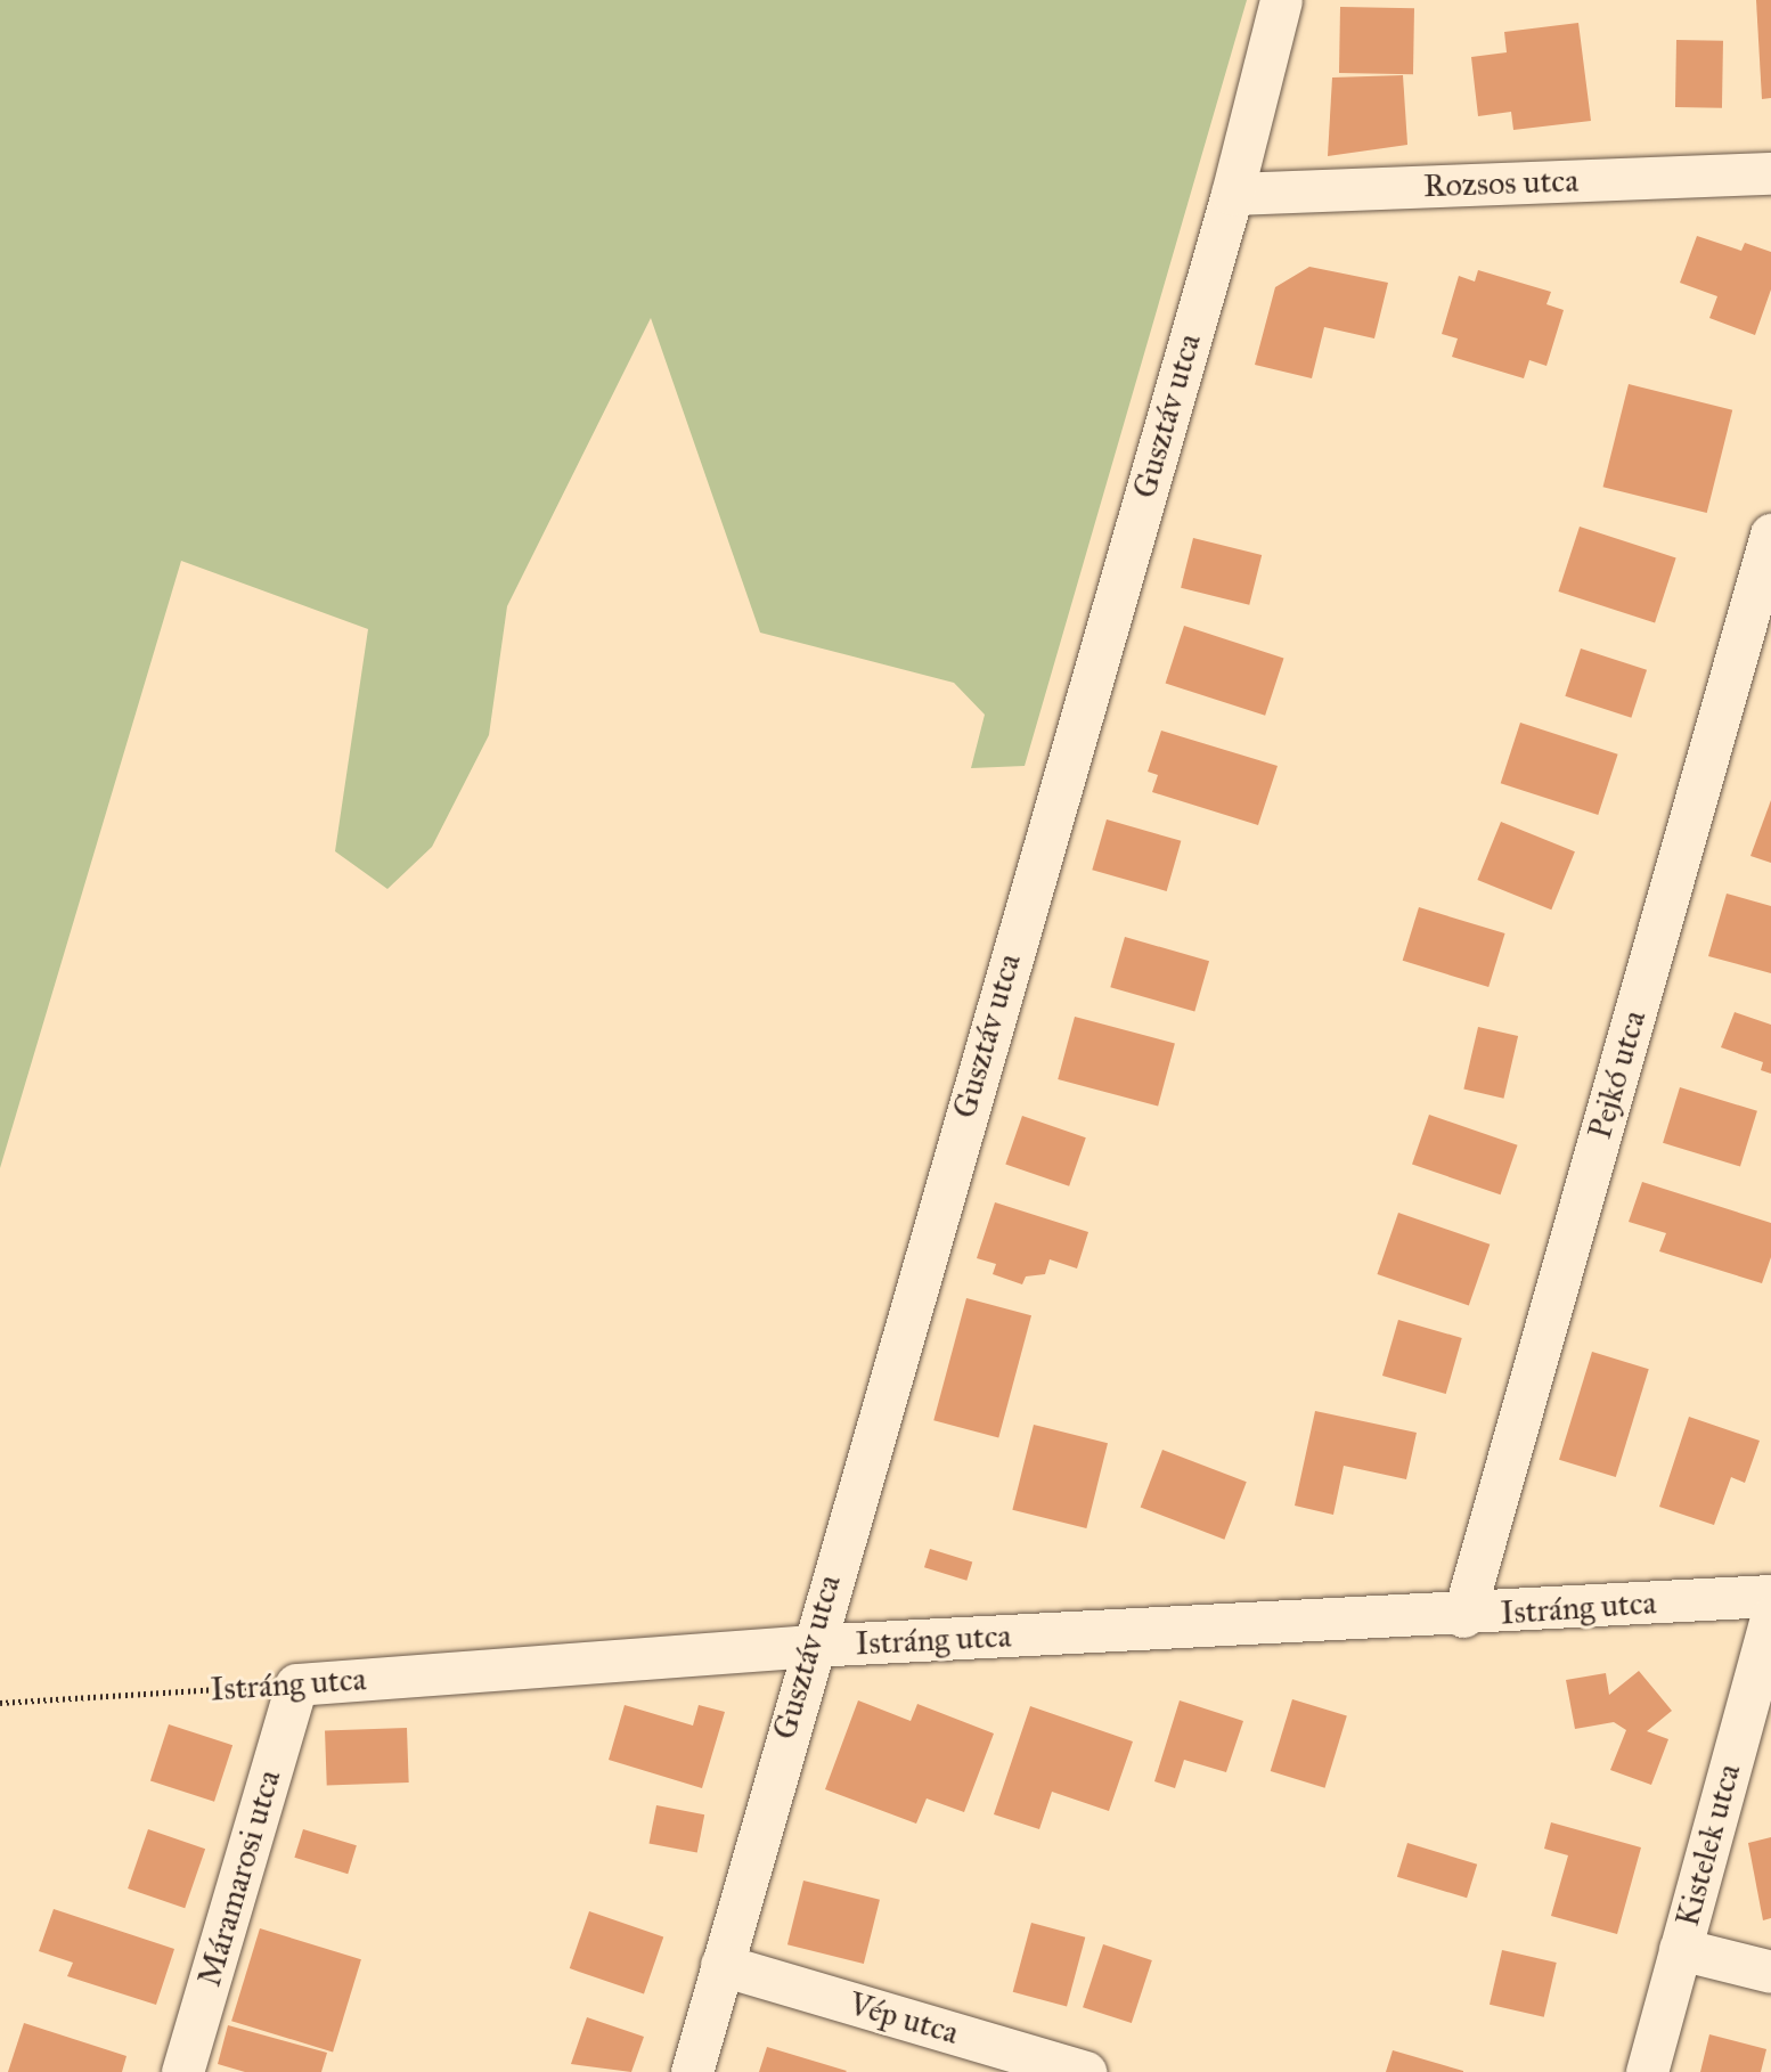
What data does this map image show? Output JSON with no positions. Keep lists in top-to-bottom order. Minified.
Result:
{"streets":{"street":["Rozsos utca","Gusztáv utca","Pejkó utca","Istráng utca","Kistelek utca","Máramarosi utca","Vép utca"]},"crossings":[["Rozsos utca","Gusztáv utca"],["Gusztáv utca","Istráng utca"],["Gusztáv utca","Vép utca"],["Pejkó utca","Istráng utca"],["Istráng utca","Máramarosi utca"]]}
